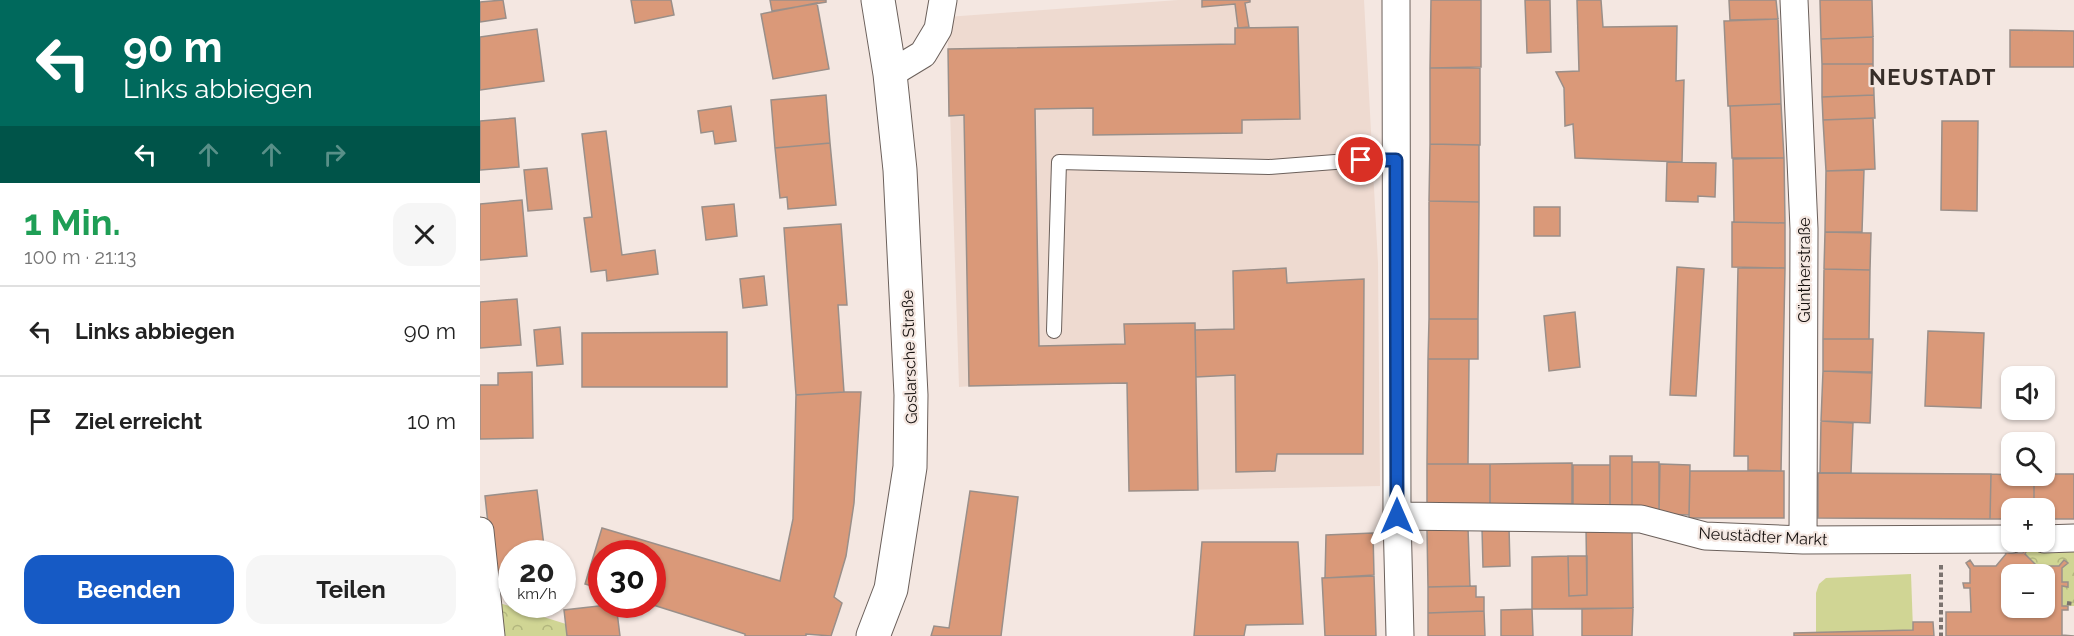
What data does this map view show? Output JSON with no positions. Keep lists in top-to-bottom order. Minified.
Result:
{"streets":{"main road":["Goslarsche Straße"],"street":["Güntherstraße","Neustädter Markt"]},"crossings":[["Güntherstraße","Neustädter Markt"]],"districts":["NEUSTADT"],"page":{"turn":["90 m","Links abbiegen"],"heading":["1 Min.","100 m · 21:13"],"list":[{"name":"Links abbiegen","value":"90 m"},{"name":"Ziel erreicht","value":"10 m"}],"map_buttons":["+","−"],"speed":"20 km/h","limit":"30","buttons":["Beenden","Teilen"]}}
